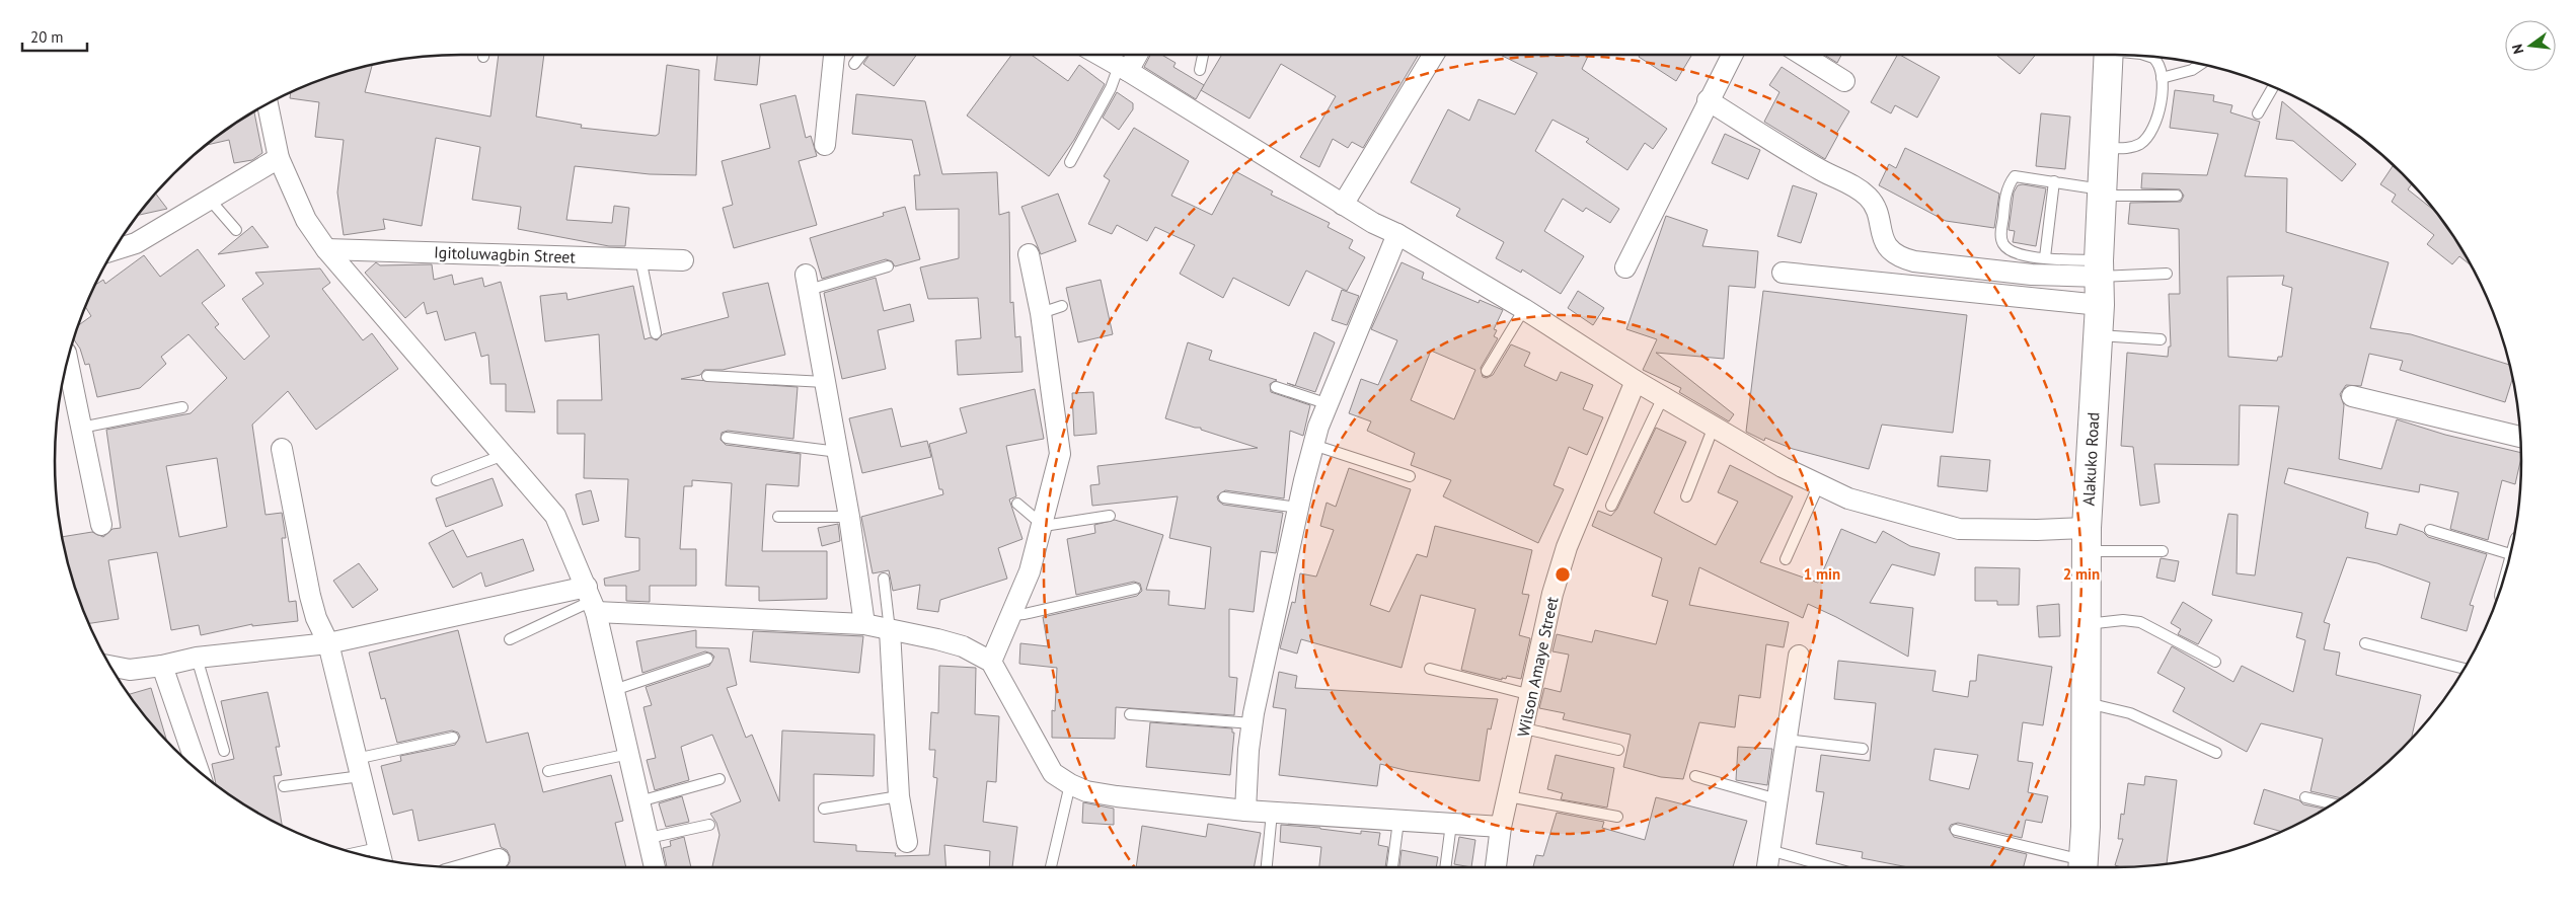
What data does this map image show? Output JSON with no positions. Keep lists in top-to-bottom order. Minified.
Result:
{"streets":{"main road":["Alakuko Road"],"street":["Igitoluwagbin Street","Wilson Amaye Street"]},"scale_bar":"20 m","north":"left","rings":["1 min","2 min"]}
